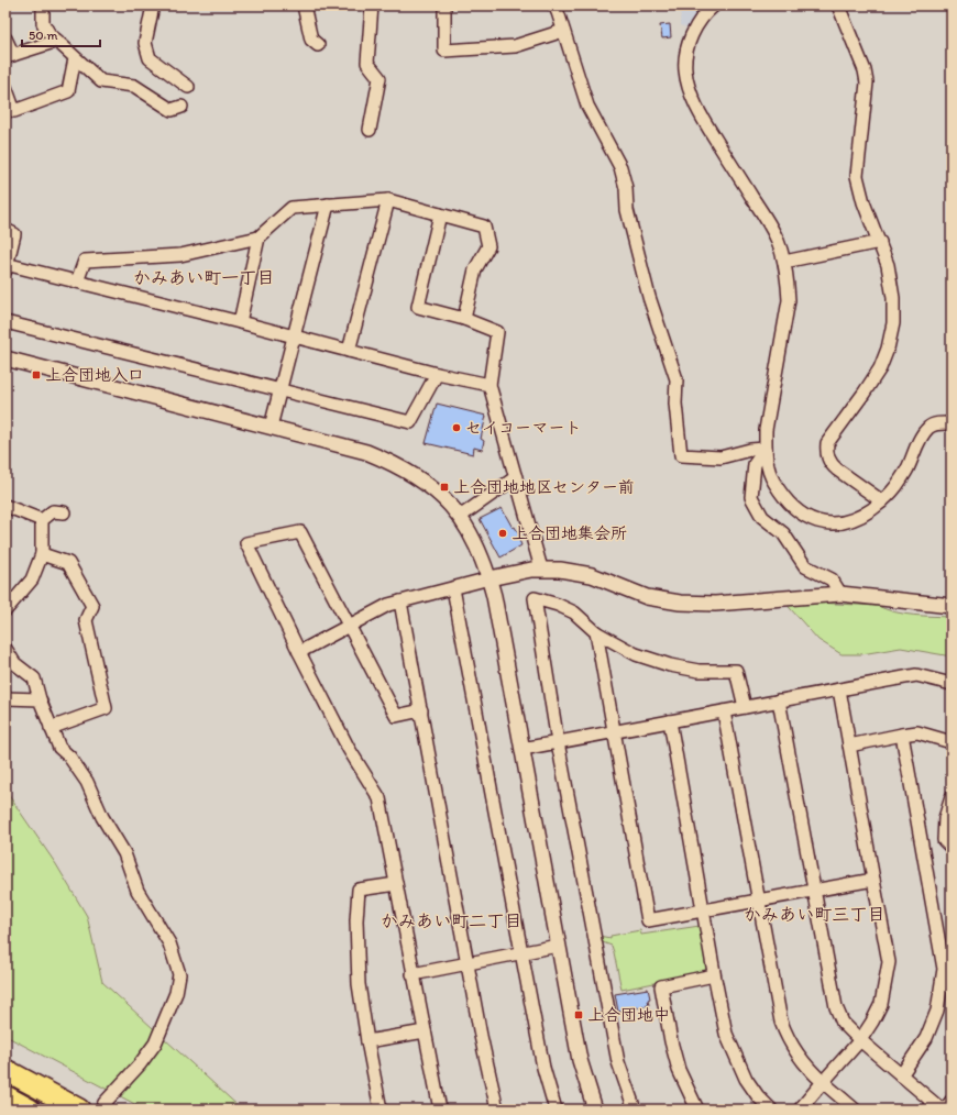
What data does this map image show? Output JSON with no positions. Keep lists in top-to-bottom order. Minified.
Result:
{"districts":["かみあい町一丁目","かみあい町三丁目","かみあい町二丁目"],"places":{"transit":["上合団地入口","上合団地地区センター前","上合団地中"],"other":["セイコーマート","上合団地集会所"]},"scale_bar":"50 m"}
